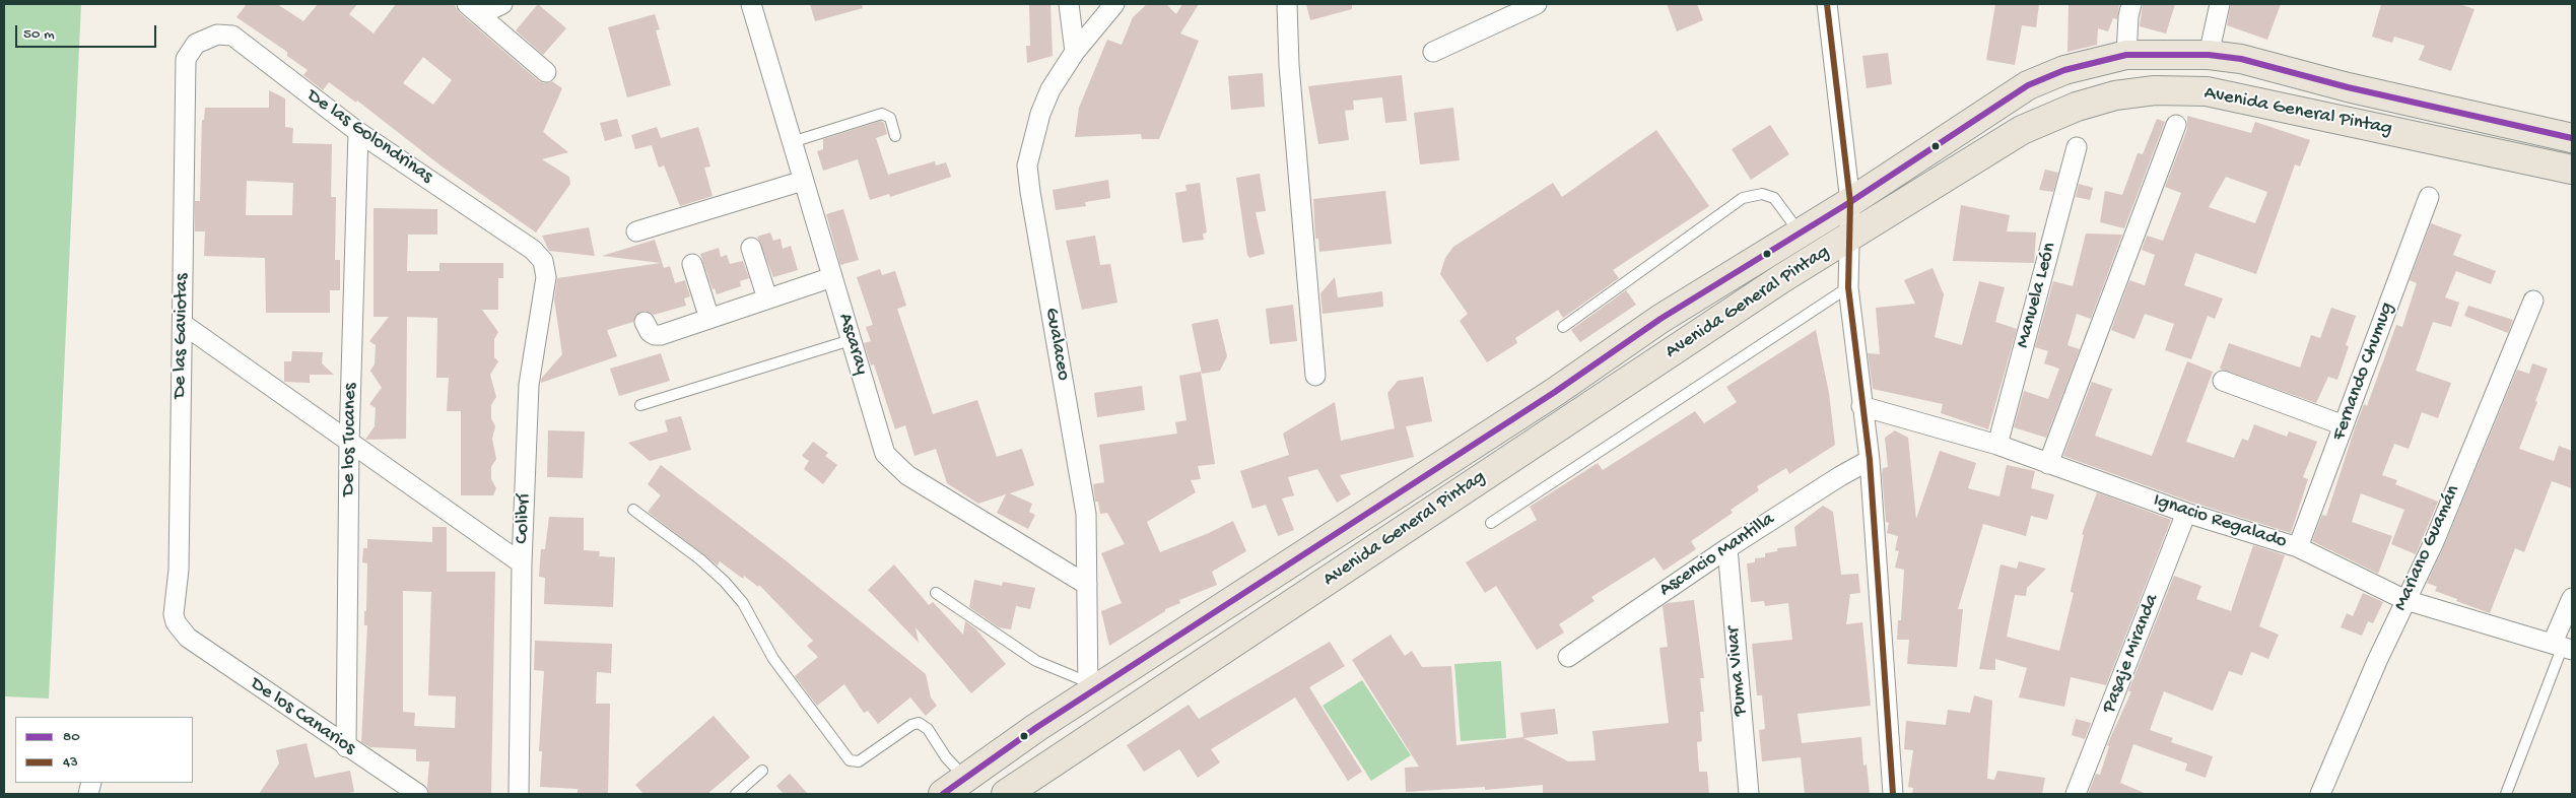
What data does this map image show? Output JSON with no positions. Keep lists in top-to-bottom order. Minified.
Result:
{"streets":{"highway":["Avenida General Pintag"],"street":["De las Golondrinas","Manuela León","De las Gaviotas","Ascaray","Gualaceo","Fernando Chumug","De los Tucanes","Colibrí","Ignacio Regalado","Mariano Guamán","Ascencio Mantilla","Pasaje Miranda","Puma Vivar","De los Canarios"]},"crossings":[["Avenida General Pintag","Gualaceo"],["De las Golondrinas","De las Gaviotas"],["De las Golondrinas","De los Tucanes"],["De las Golondrinas","Colibrí"],["Manuela León","Ignacio Regalado"],["De las Gaviotas","De los Canarios"],["Ascaray","Gualaceo"],["Fernando Chumug","Ignacio Regalado"],["De los Tucanes","De los Canarios"],["Ignacio Regalado","Mariano Guamán"],["Ignacio Regalado","Pasaje Miranda"],["Ascencio Mantilla","Puma Vivar"]],"lines":["transit line 43","transit line 80"],"legend":["80","43"],"scale_bar":"50 m"}
